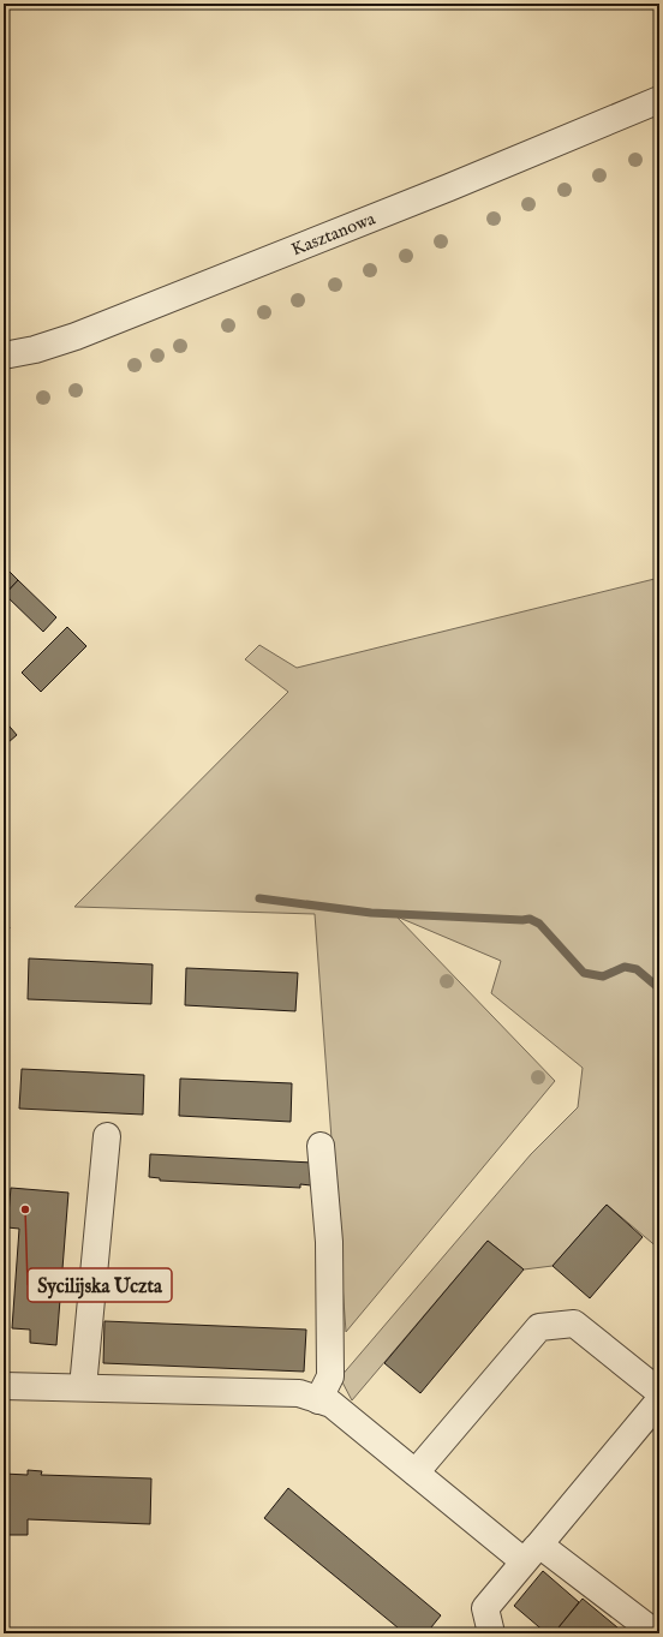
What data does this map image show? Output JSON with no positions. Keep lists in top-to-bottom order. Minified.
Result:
{"streets":{"street":["Kasztanowa"]},"places":["Sycilijska Uczta"]}
